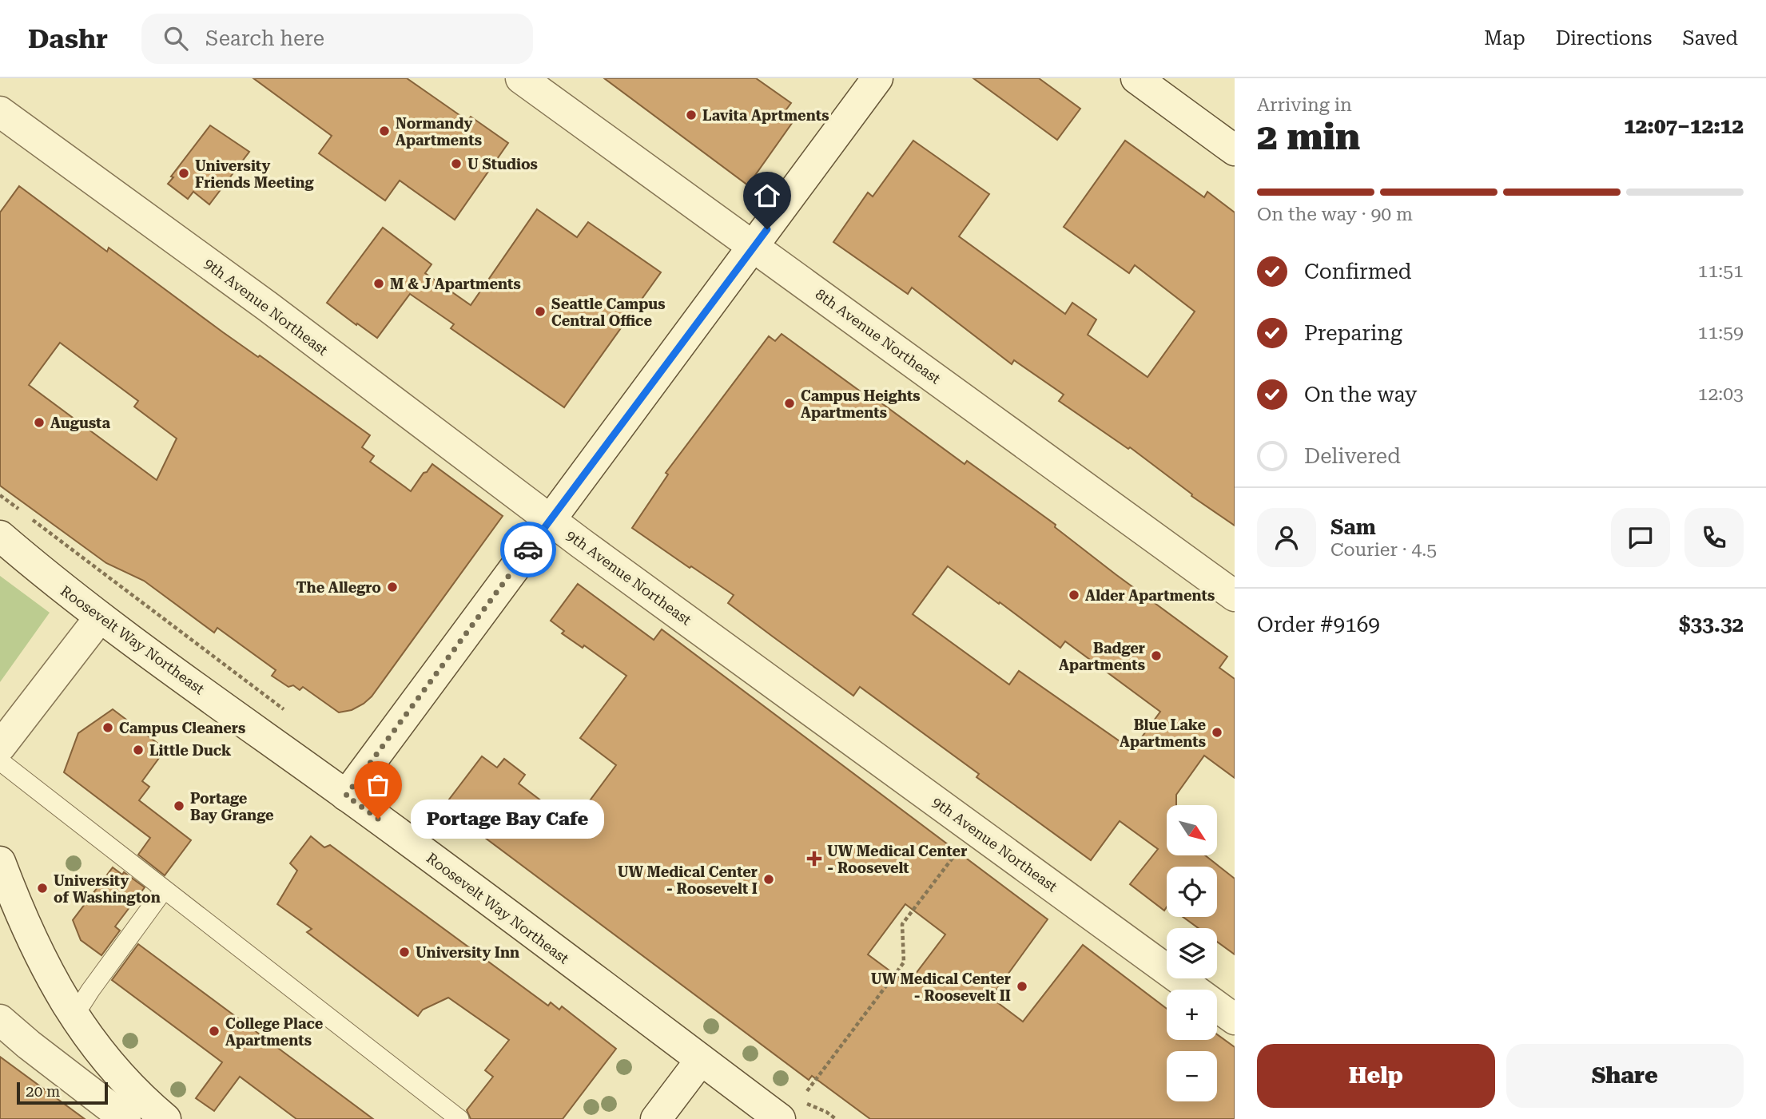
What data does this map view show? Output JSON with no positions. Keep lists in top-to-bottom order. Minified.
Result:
{"streets":{"street":["9th Avenue Northeast","8th Avenue Northeast","Roosevelt Way Northeast"]},"places":{"other":["Lavita Aprtments","Normandy Apartments","U Studios","University Friends Meeting","M & J Apartments","Seattle Campus Central Office","Campus Heights Apartments","Augusta","The Allegro","Alder Apartments","Badger Apartments","Campus Cleaners","Blue Lake Apartments","Little Duck","Portage Bay Grange","Portage Bay Cafe","UW Medical Center - Roosevelt I","University of Washington","University Inn","UW Medical Center - Roosevelt II","College Place Apartments"],"health":["UW Medical Center - Roosevelt"]},"scale_bar":"20 m","north":"bottom right","page":{"header":"Dashr","search":"Search here","nav":["Map","Directions","Saved"],"heading":["2 min","Arriving in","12:07–12:12"],"panel":["Sam","Courier · 4.5","Order #9169","$33.32"],"bar":"On the way · 90 m","list":[["Confirmed","11:51"],["Preparing","11:59"],["On the way","12:03"],"Delivered"],"bubble":"Portage Bay Cafe","map_buttons":["+","−"],"buttons":["Help","Share"],"scale":"20 m"}}
